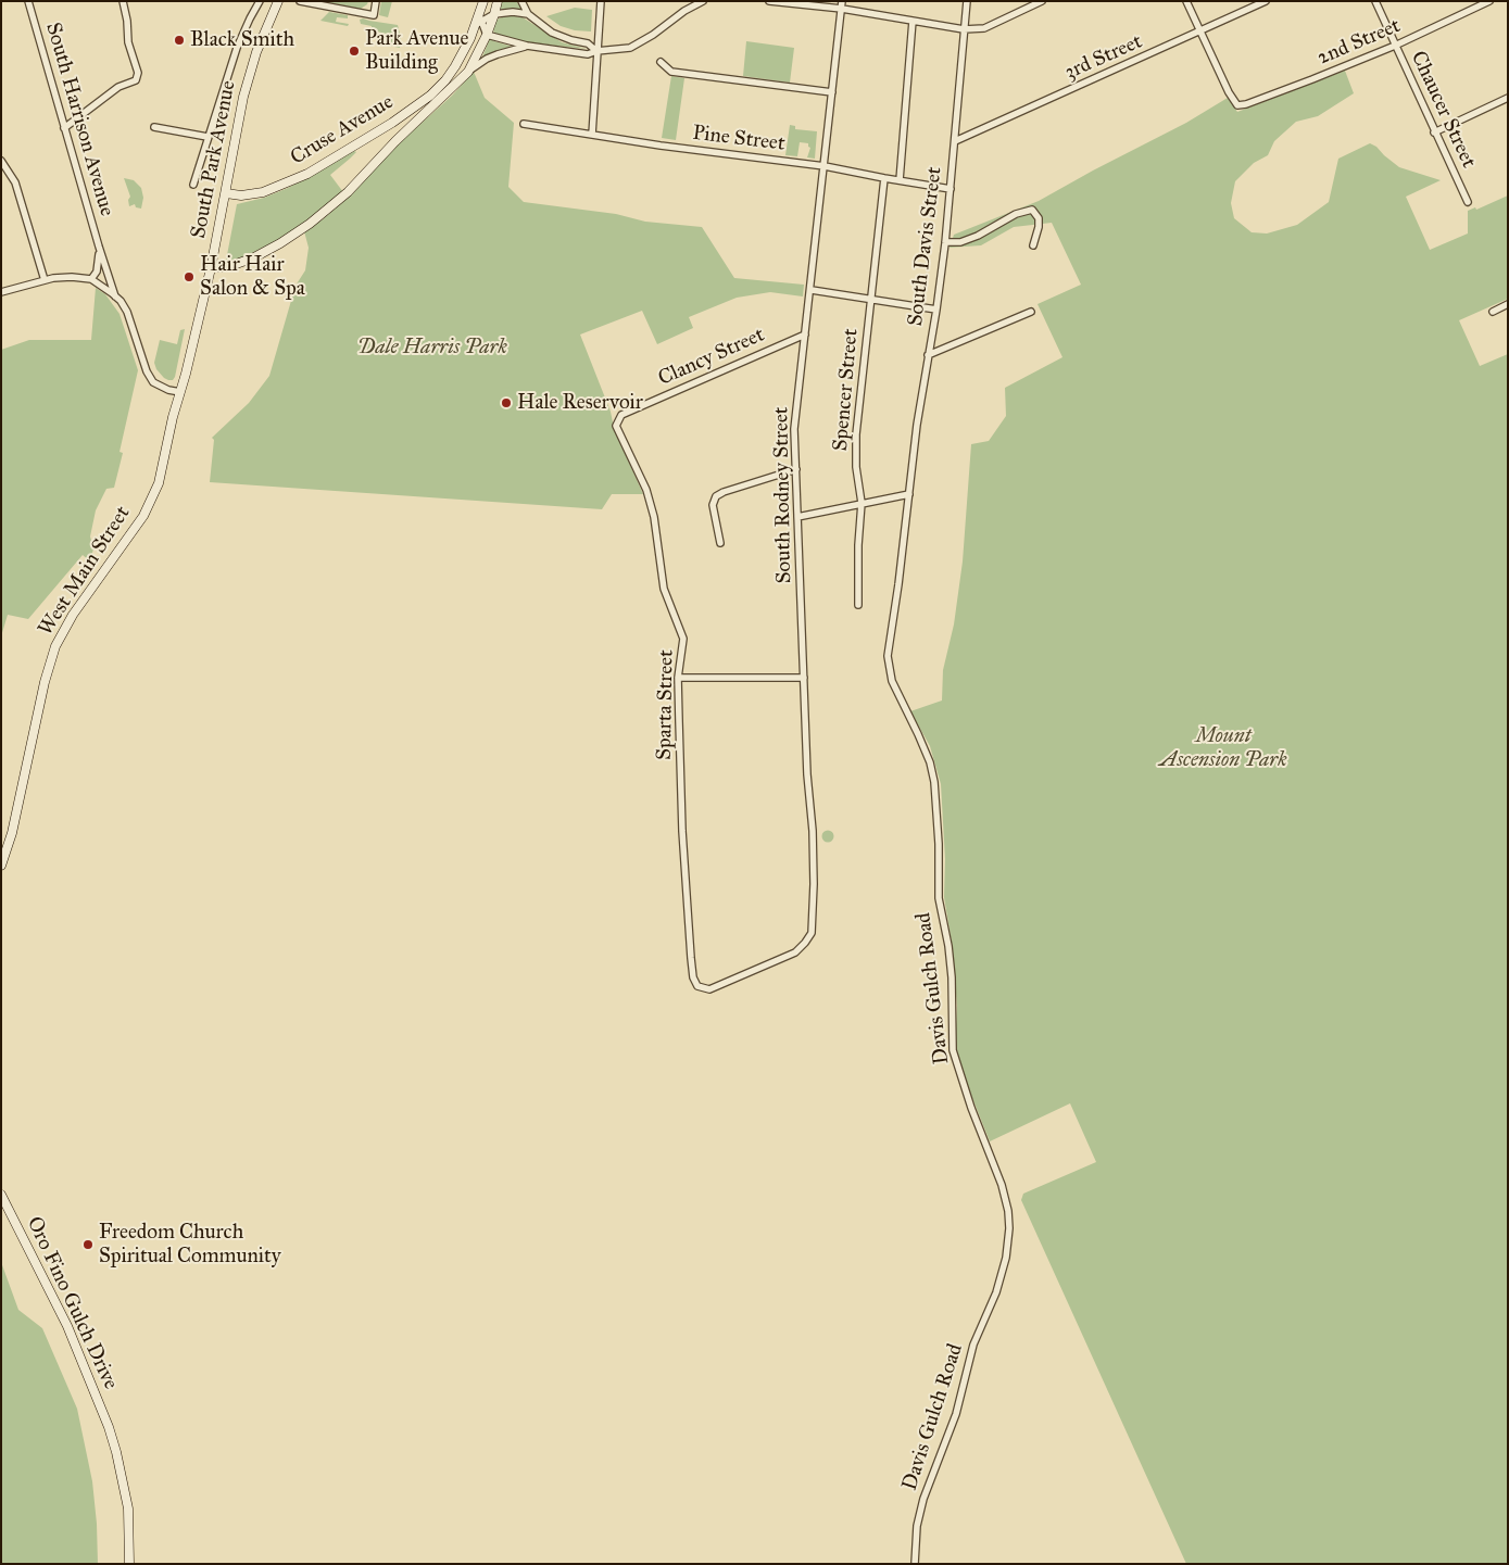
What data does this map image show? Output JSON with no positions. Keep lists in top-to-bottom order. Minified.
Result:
{"streets":{"street":["2nd Street","3rd Street","Chaucer Street","South Harrison Avenue","Cruse Avenue","Pine Street","South Park Avenue","South Davis Street","Clancy Street","Spencer Street","South Rodney Street","West Main Street","Sparta Street","Davis Gulch Road","Oro Fino Gulch Drive"]},"crossings":[["2nd Street","3rd Street"],["2nd Street","Chaucer Street"],["3rd Street","South Davis Street"],["Cruse Avenue","South Park Avenue"],["Pine Street","South Davis Street"],["Pine Street","Spencer Street"],["Pine Street","South Rodney Street"],["South Park Avenue","West Main Street"],["South Davis Street","Davis Gulch Road"],["Clancy Street","South Rodney Street"],["Clancy Street","Sparta Street"],["South Rodney Street","Sparta Street"]],"parks":["Dale Harris Park","Mount Ascension Park"],"places":["Black Smith","Park Avenue Building","Hair Hair Salon & Spa","Hale Reservoir","Freedom Church Spiritual Community"]}
